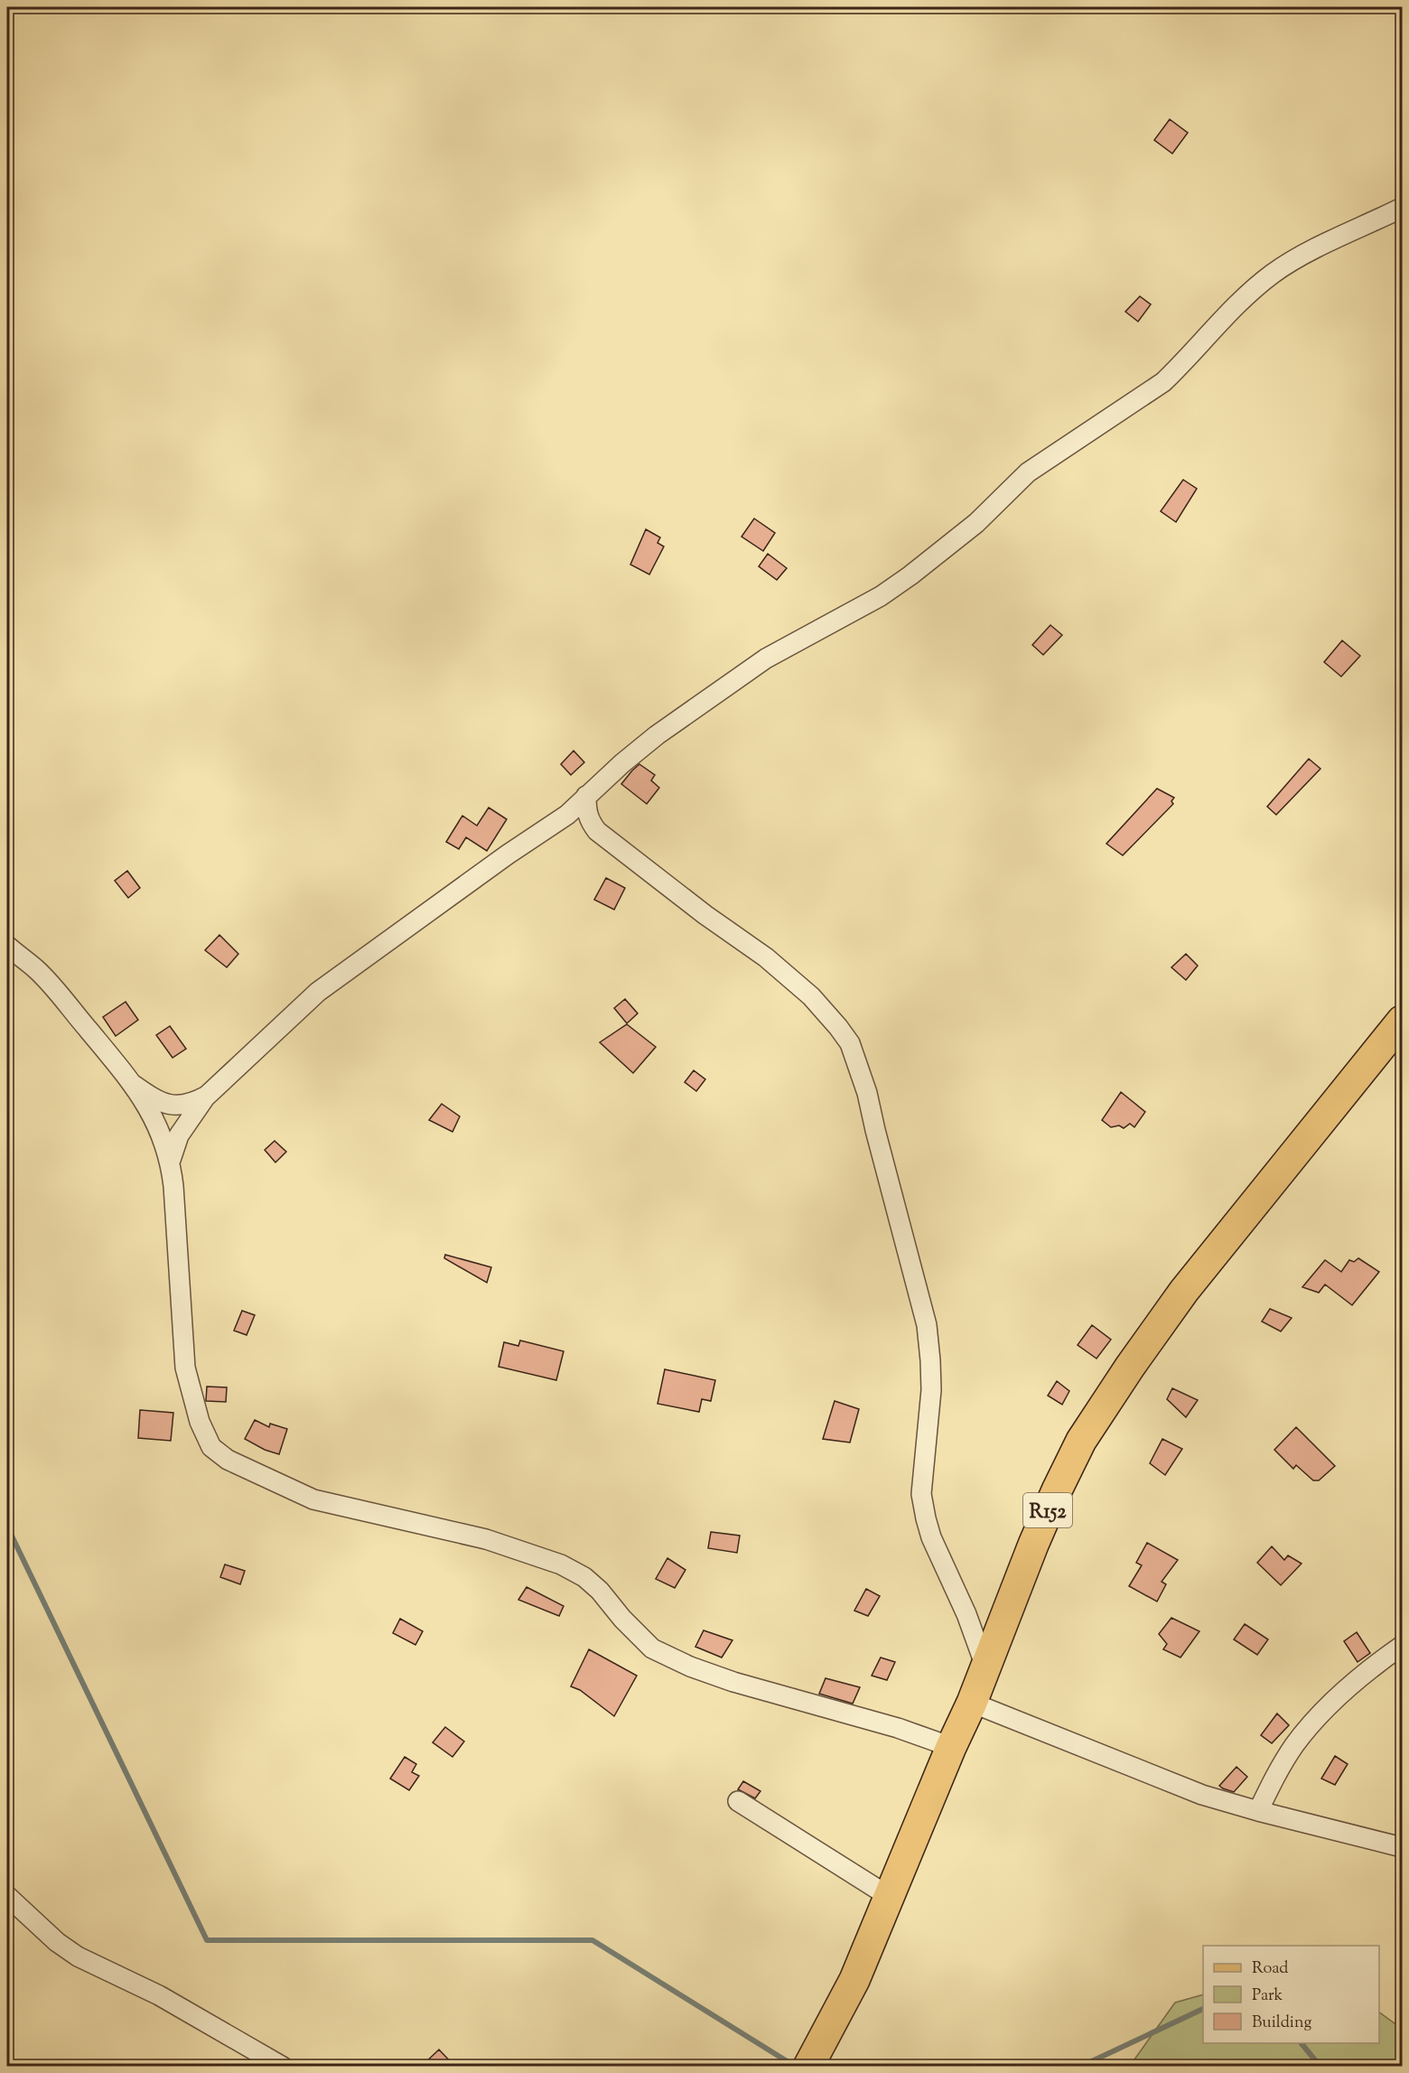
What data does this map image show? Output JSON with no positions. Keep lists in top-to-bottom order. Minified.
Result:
{"streets":{"main road":["R152"]},"legend":["Road","Park","Building"]}
